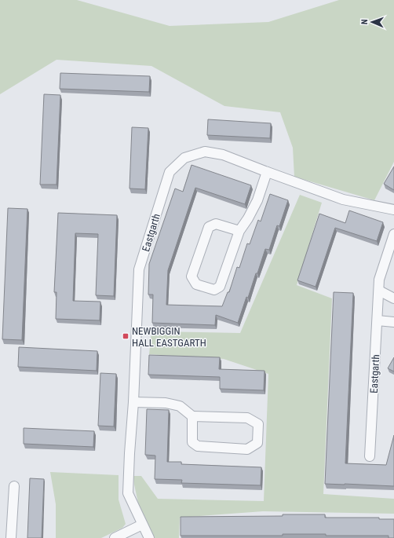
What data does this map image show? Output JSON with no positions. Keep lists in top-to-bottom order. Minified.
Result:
{"streets":{"street":["Eastgarth"]},"places":{"transit":["NEWBIGGIN HALL EASTGARTH"]},"north":"left"}
